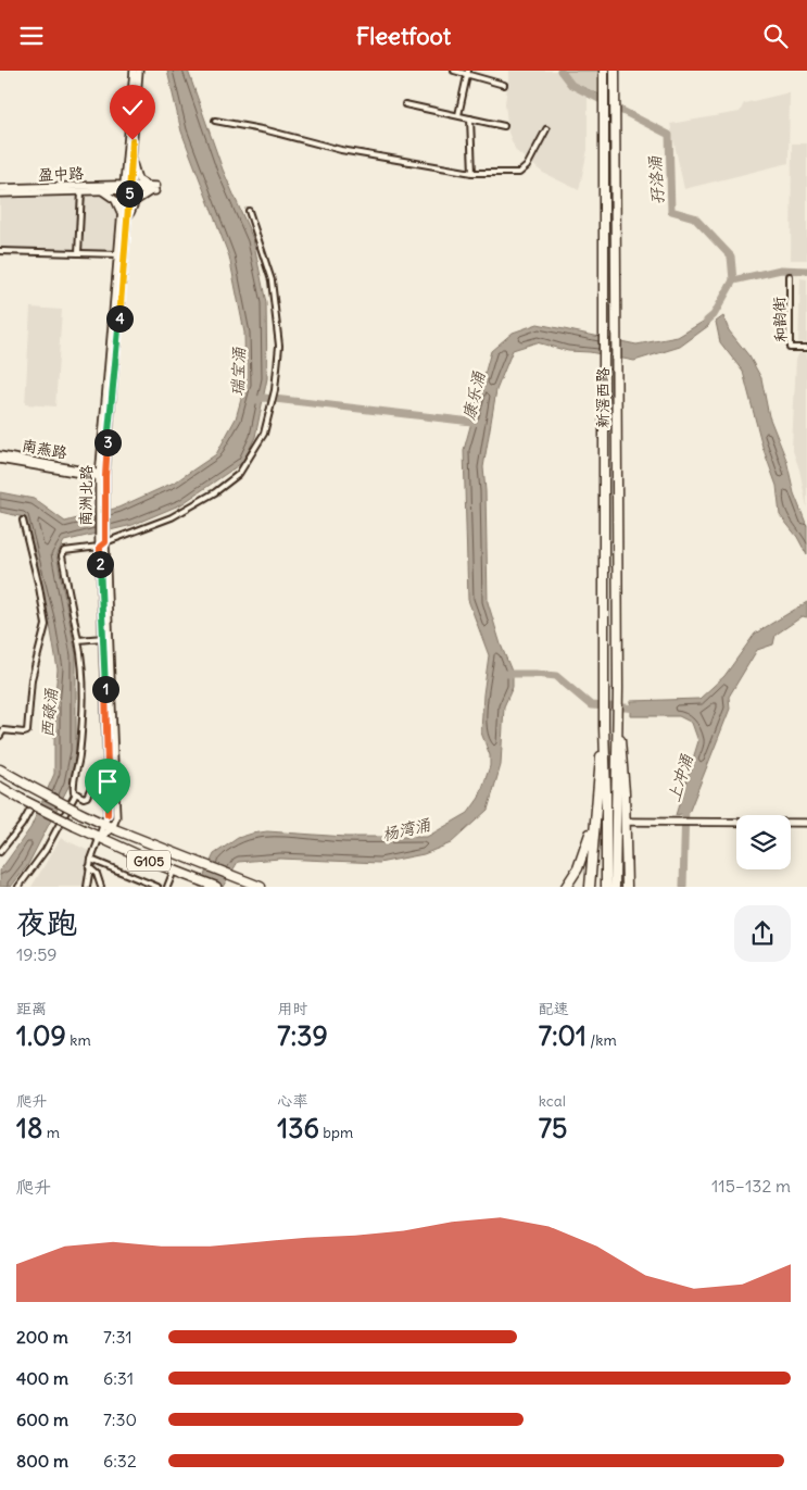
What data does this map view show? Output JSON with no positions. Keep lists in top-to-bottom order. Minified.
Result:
{"streets":{"highway":["新滘西路","G105"],"main road":["盈中路","南燕路","南洲北路"],"street":["和韵街"]},"crossings":[["盈中路","南洲北路"],["南燕路","南洲北路"],["南洲北路","G105"]],"water":["孖洛涌","瑞宝涌","康乐涌","西碌涌","上冲涌","杨湾涌"],"page":{"header":"Fleetfoot","pins":["5","4","3","2","1"],"heading":["夜跑","19:59"],"stats":[["距离","1.09 km"],["用时","7:39"],["配速","7:01 /km"],["爬升","18 m"],["心率","136 bpm"],["kcal","75"]],"chart":["爬升","115–132 m"],"list":[{"name":"200 m","note":"7:31"},{"name":"400 m","note":"6:31"},{"name":"600 m","note":"7:30"},{"name":"800 m","note":"6:32"}]}}
